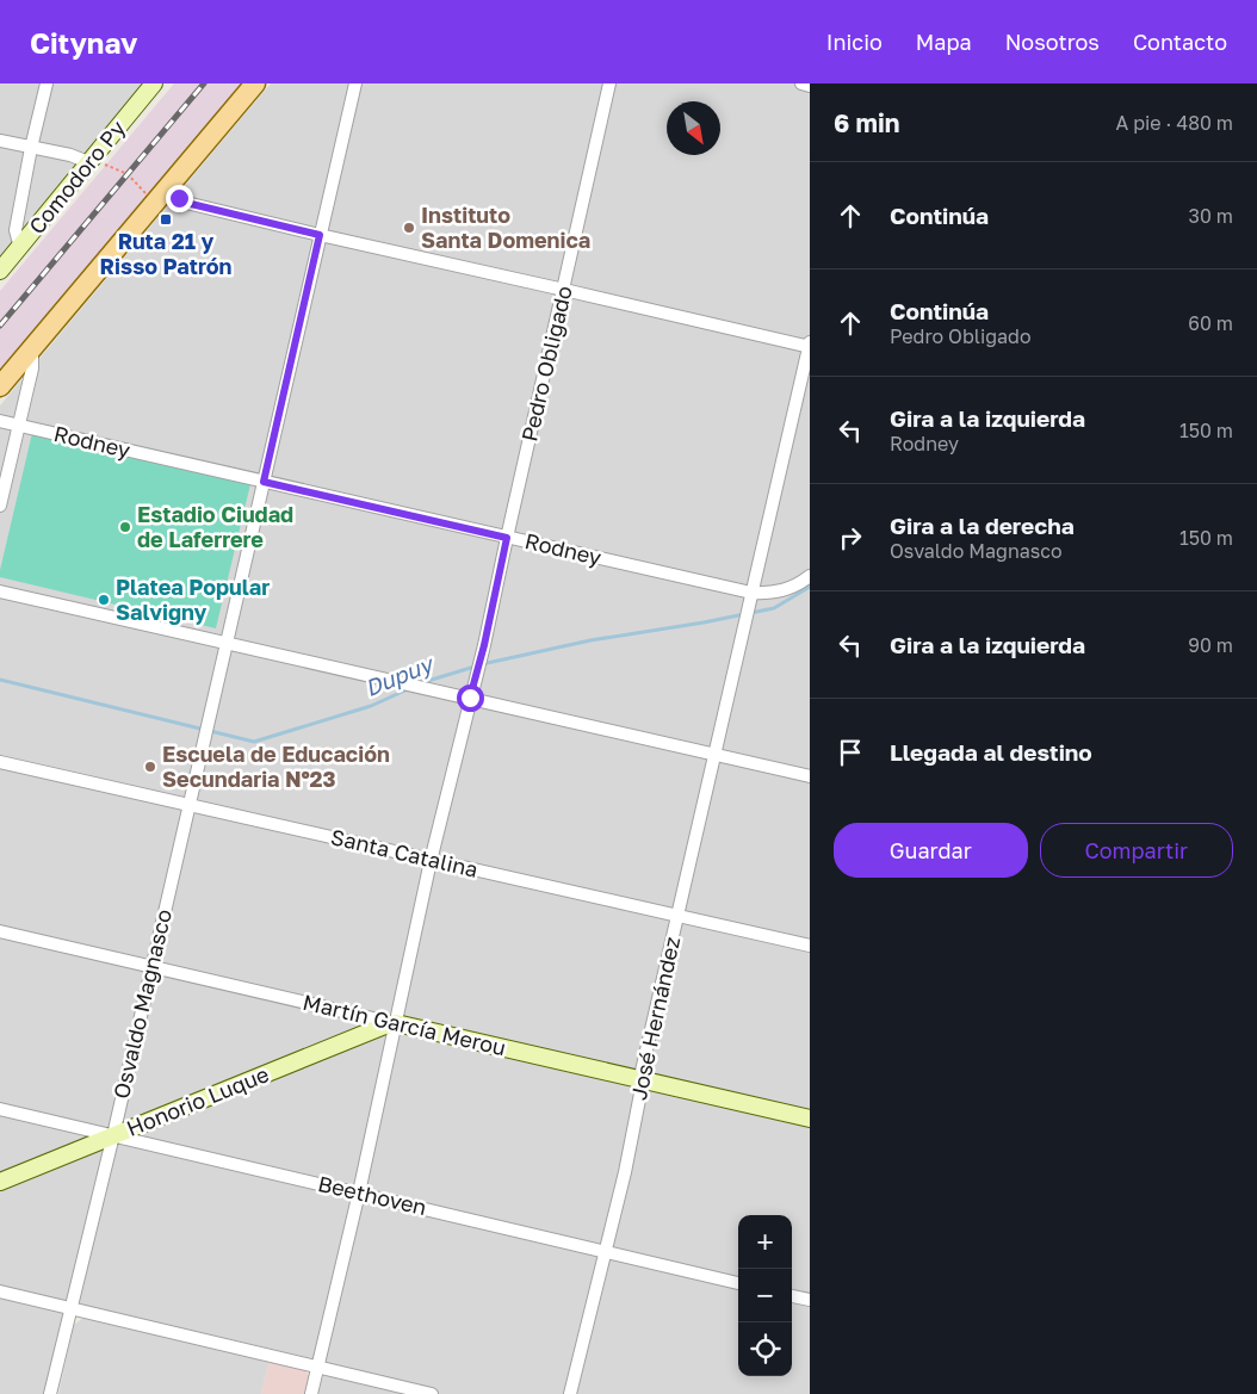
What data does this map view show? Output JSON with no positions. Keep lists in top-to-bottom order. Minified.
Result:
{"streets":{"street":["Comodoro Py","Pedro Obligado","Rodney","Santa Catalina","Osvaldo Magnasco","José Hernández","Martín García Merou","Honorio Luque","Beethoven"]},"crossings":[["Pedro Obligado","Rodney"],["Rodney","José Hernández"],["Santa Catalina","Osvaldo Magnasco"],["Santa Catalina","José Hernández"],["Osvaldo Magnasco","Martín García Merou"],["Osvaldo Magnasco","Honorio Luque"],["Osvaldo Magnasco","Beethoven"],["José Hernández","Martín García Merou"],["José Hernández","Beethoven"],["Martín García Merou","Honorio Luque"],["Honorio Luque","Beethoven"]],"water":["Dupuy"],"places":{"transit":["Ruta 21 y Risso Patrón"],"other":["Instituto Santa Domenica","Estadio Ciudad de Laferrere","Platea Popular Salvigny","Escuela de Educación Secundaria Nº23"]},"north":"bottom right","page":{"header":"Citynav","nav":["Inicio","Mapa","Nosotros","Contacto"],"heading":["6 min","A pie · 480 m"],"list":[["Continúa","30 m"],["Continúa","Pedro Obligado","60 m"],["Gira a la izquierda","Rodney","150 m"],["Gira a la derecha","Osvaldo Magnasco","150 m"],["Gira a la izquierda","90 m"],"Llegada al destino"],"buttons":["Guardar","Compartir"],"map_buttons":["+","−"]}}
